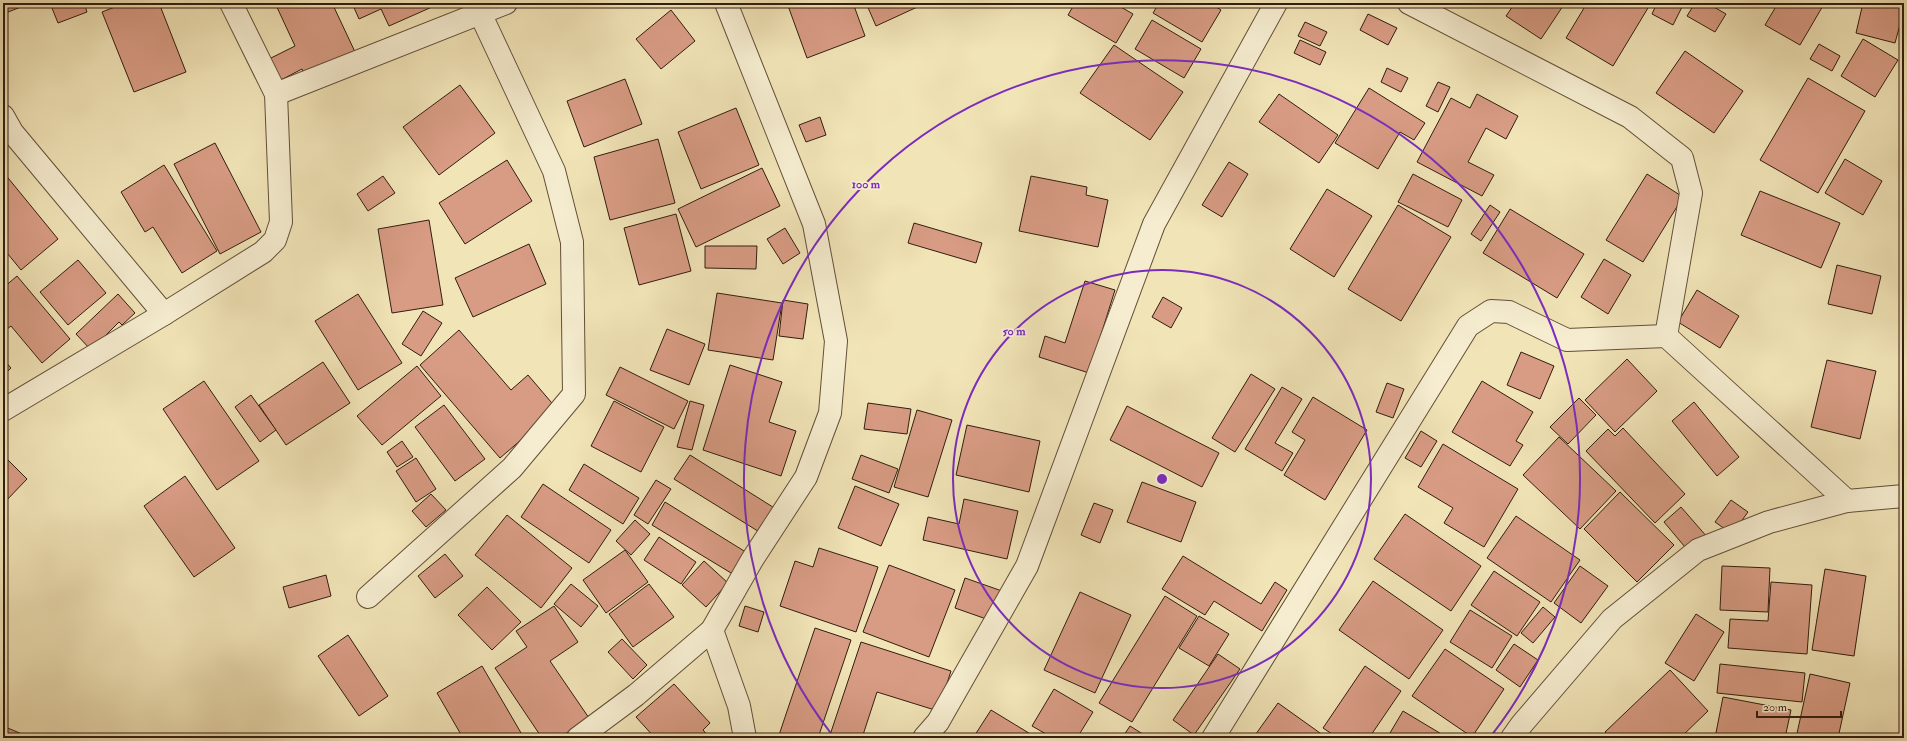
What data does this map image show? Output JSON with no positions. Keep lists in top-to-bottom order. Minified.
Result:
{"scale_bar":"20 m","rings":["100 m","50 m"]}
